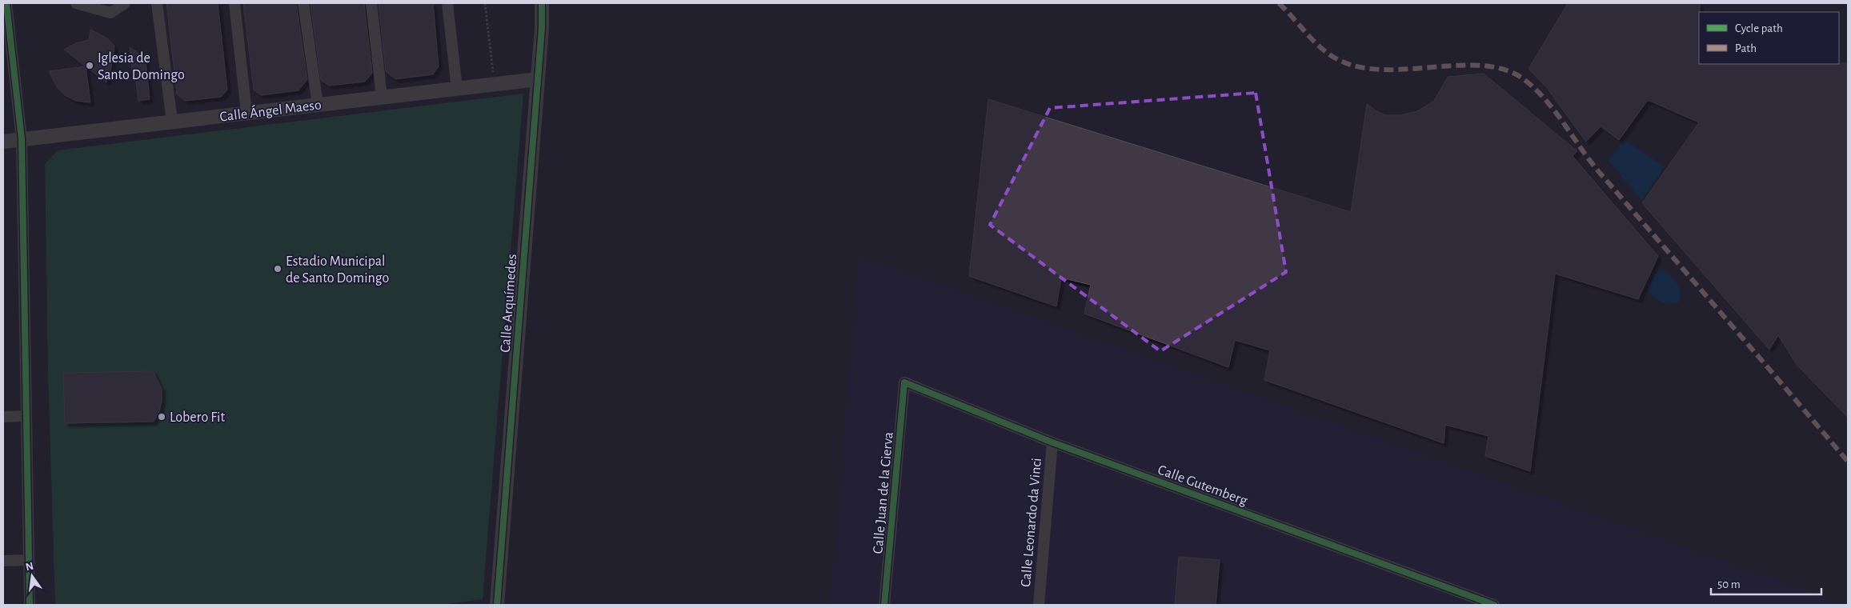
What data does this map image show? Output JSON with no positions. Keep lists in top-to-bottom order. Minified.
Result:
{"streets":{"street":["Calle Ángel Maeso","Calle Arquímedes","Calle Gutemberg","Calle Juan de la Cierva","Calle Leonardo da Vinci"]},"crossings":[["Calle Ángel Maeso","Calle Arquímedes"],["Calle Gutemberg","Calle Juan de la Cierva"],["Calle Gutemberg","Calle Leonardo da Vinci"]],"places":["Iglesia de Santo Domingo","Estadio Municipal de Santo Domingo","Lobero Fit"],"legend":["Cycle path","Path"],"scale_bar":"50 m","north":"top"}
